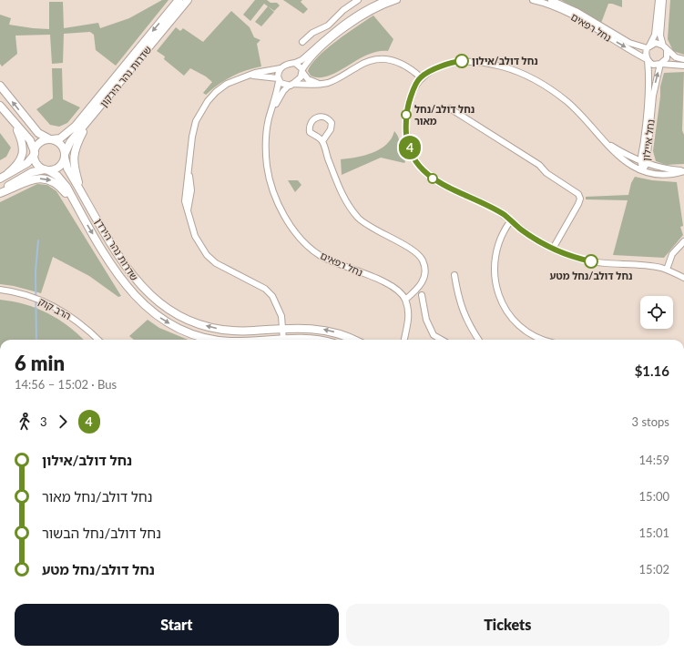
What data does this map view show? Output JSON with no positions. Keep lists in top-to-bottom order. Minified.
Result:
{"streets":{"main road":["שדרות נהר הירקון","שדרות נהר הירדן"],"street":["נחל רפאים","נחל איילון","הרב קוק"]},"crossings":[["נחל רפאים","נחל איילון"],["שדרות נהר הירקון","שדרות נהר הירדן"]],"places":["נחל דולב/אילון","נחל דולב/נחל מאור","נחל דולב/נחל מטע"],"lines":["bus line 4"],"page":{"on_map":"4","heading":["6 min","14:56 – 15:02 · Bus","$1.16"],"legs":["3","4","3 stops"],"list":[{"name":"נחל דולב/אילון","value":"14:59"},{"name":"נחל דולב/נחל מאור","value":"15:00"},{"name":"נחל דולב/נחל הבשור","value":"15:01"},{"name":"נחל דולב/נחל מטע","value":"15:02"}],"buttons":["Start","Tickets"]}}
